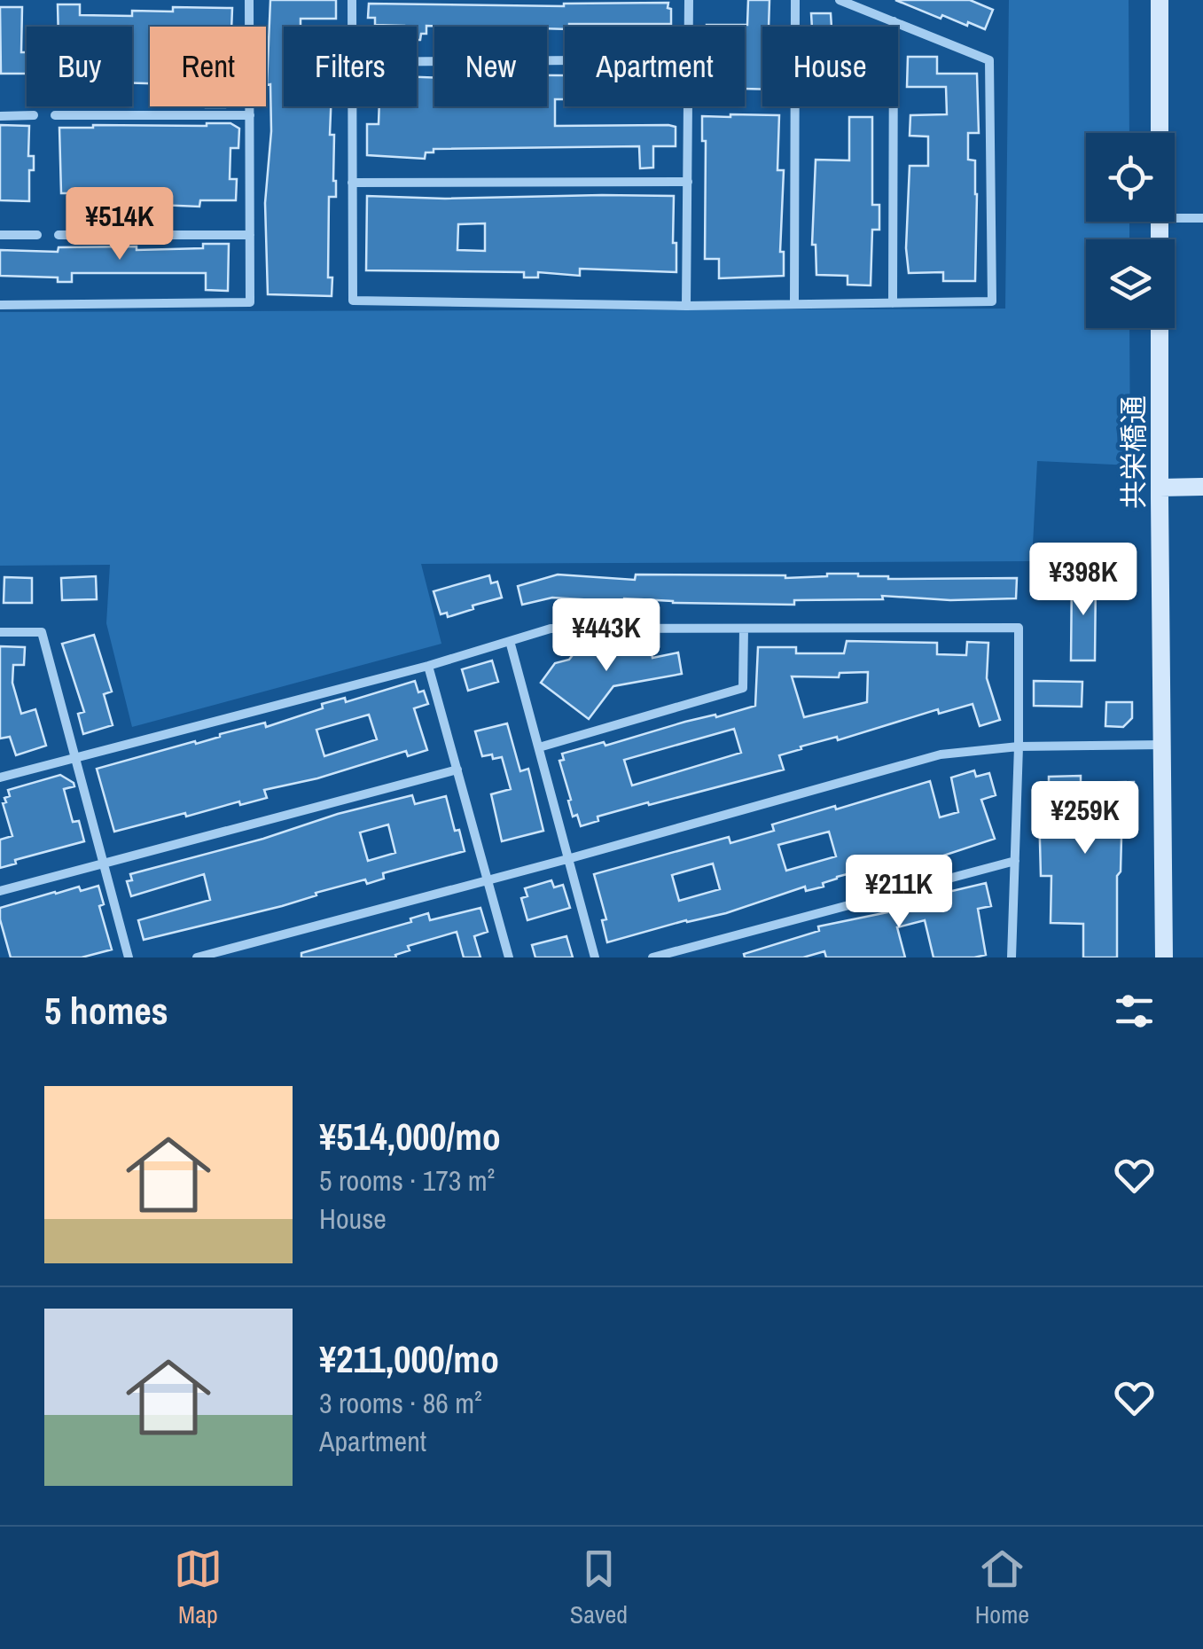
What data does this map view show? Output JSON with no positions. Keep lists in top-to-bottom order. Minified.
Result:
{"streets":{"street":["共栄橋通"]},"page":{"chip":["Buy","Rent","Filters","New","Apartment","House"],"price":["¥514K","¥398K","¥443K","¥259K","¥211K"],"heading":"5 homes","list":[{"name":"¥514,000/mo","note":"5 rooms · 173 m² · House"},{"name":"¥211,000/mo","note":"3 rooms · 86 m² · Apartment"}],"tabs":["Map","Saved","Home"]}}
